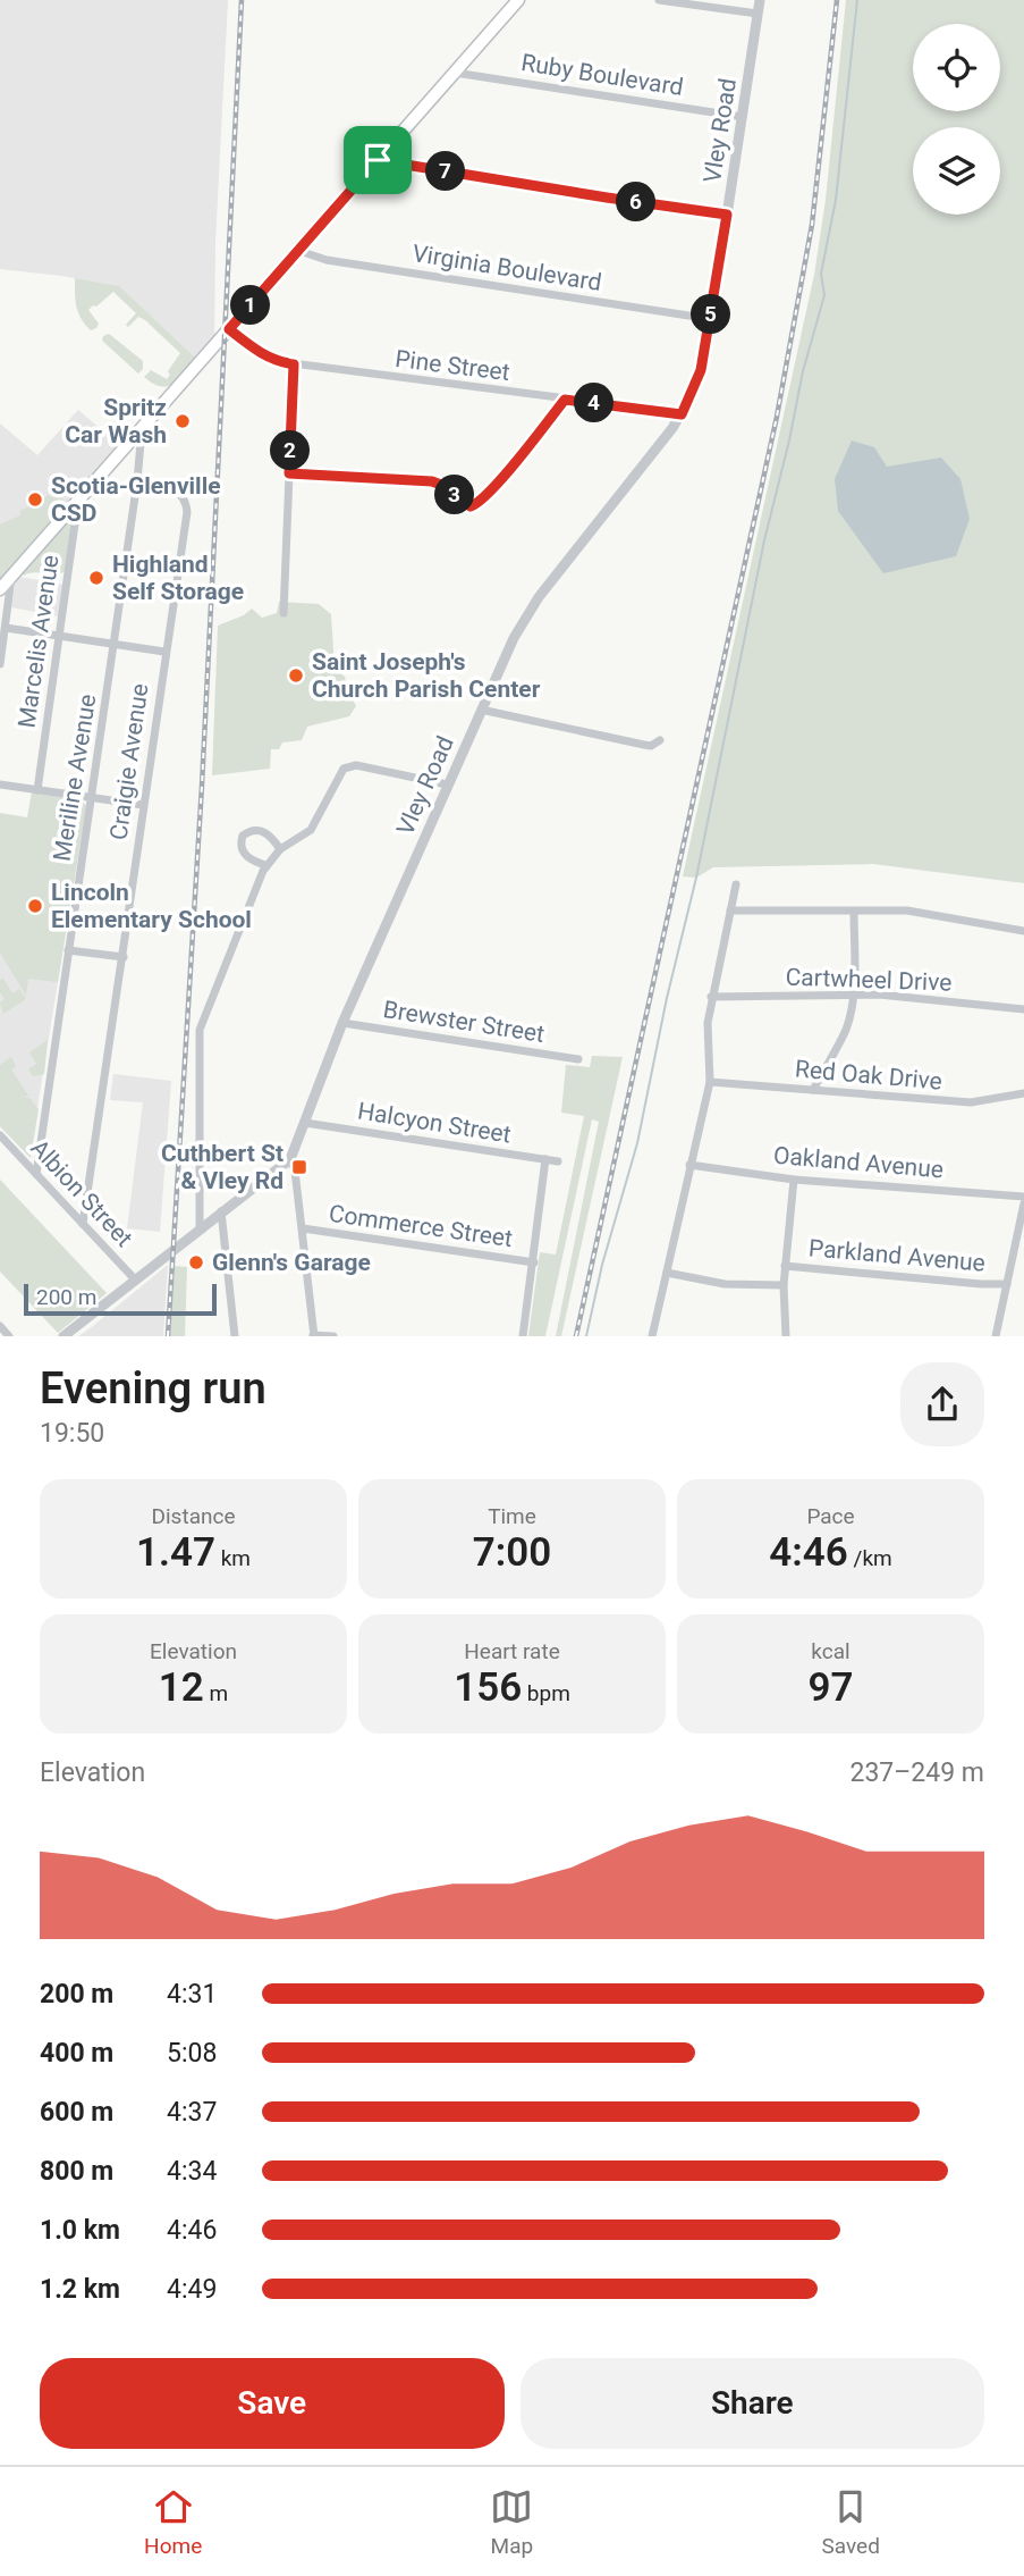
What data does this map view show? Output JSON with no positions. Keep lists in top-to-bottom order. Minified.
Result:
{"streets":{"street":["Ruby Boulevard","Vley Road","Virginia Boulevard","Pine Street","Marcelis Avenue","Craigie Avenue","Meriline Avenue","Cartwheel Drive","Brewster Street","Red Oak Drive","Halcyon Street","Oakland Avenue","Albion Street","Commerce Street","Parkland Avenue"]},"crossings":[["Ruby Boulevard","Vley Road"],["Vley Road","Virginia Boulevard"],["Vley Road","Pine Street"],["Vley Road","Brewster Street"],["Vley Road","Halcyon Street"],["Craigie Avenue","Meriline Avenue"],["Craigie Avenue","Albion Street"],["Meriline Avenue","Albion Street"]],"places":{"other":["Spritz Car Wash","Scotia-Glenville CSD","Highland Self Storage","Saint Joseph's Church Parish Center","Lincoln Elementary School","Glenn's Garage"],"transit":["Cuthbert St & Vley Rd"]},"scale_bar":"200 m","page":{"pins":["7","6","1","5","4","2","3"],"scale":"200 m","heading":["Evening run","19:50"],"stats":[["Distance","1.47 km"],["Time","7:00"],["Pace","4:46 /km"],["Elevation","12 m"],["Heart rate","156 bpm"],["kcal","97"]],"chart":["Elevation","237–249 m"],"list":[{"name":"200 m","note":"4:31"},{"name":"400 m","note":"5:08"},{"name":"600 m","note":"4:37"},{"name":"800 m","note":"4:34"},{"name":"1.0 km","note":"4:46"},{"name":"1.2 km","note":"4:49"}],"buttons":["Save","Share"],"tabs":["Home","Map","Saved"]}}
